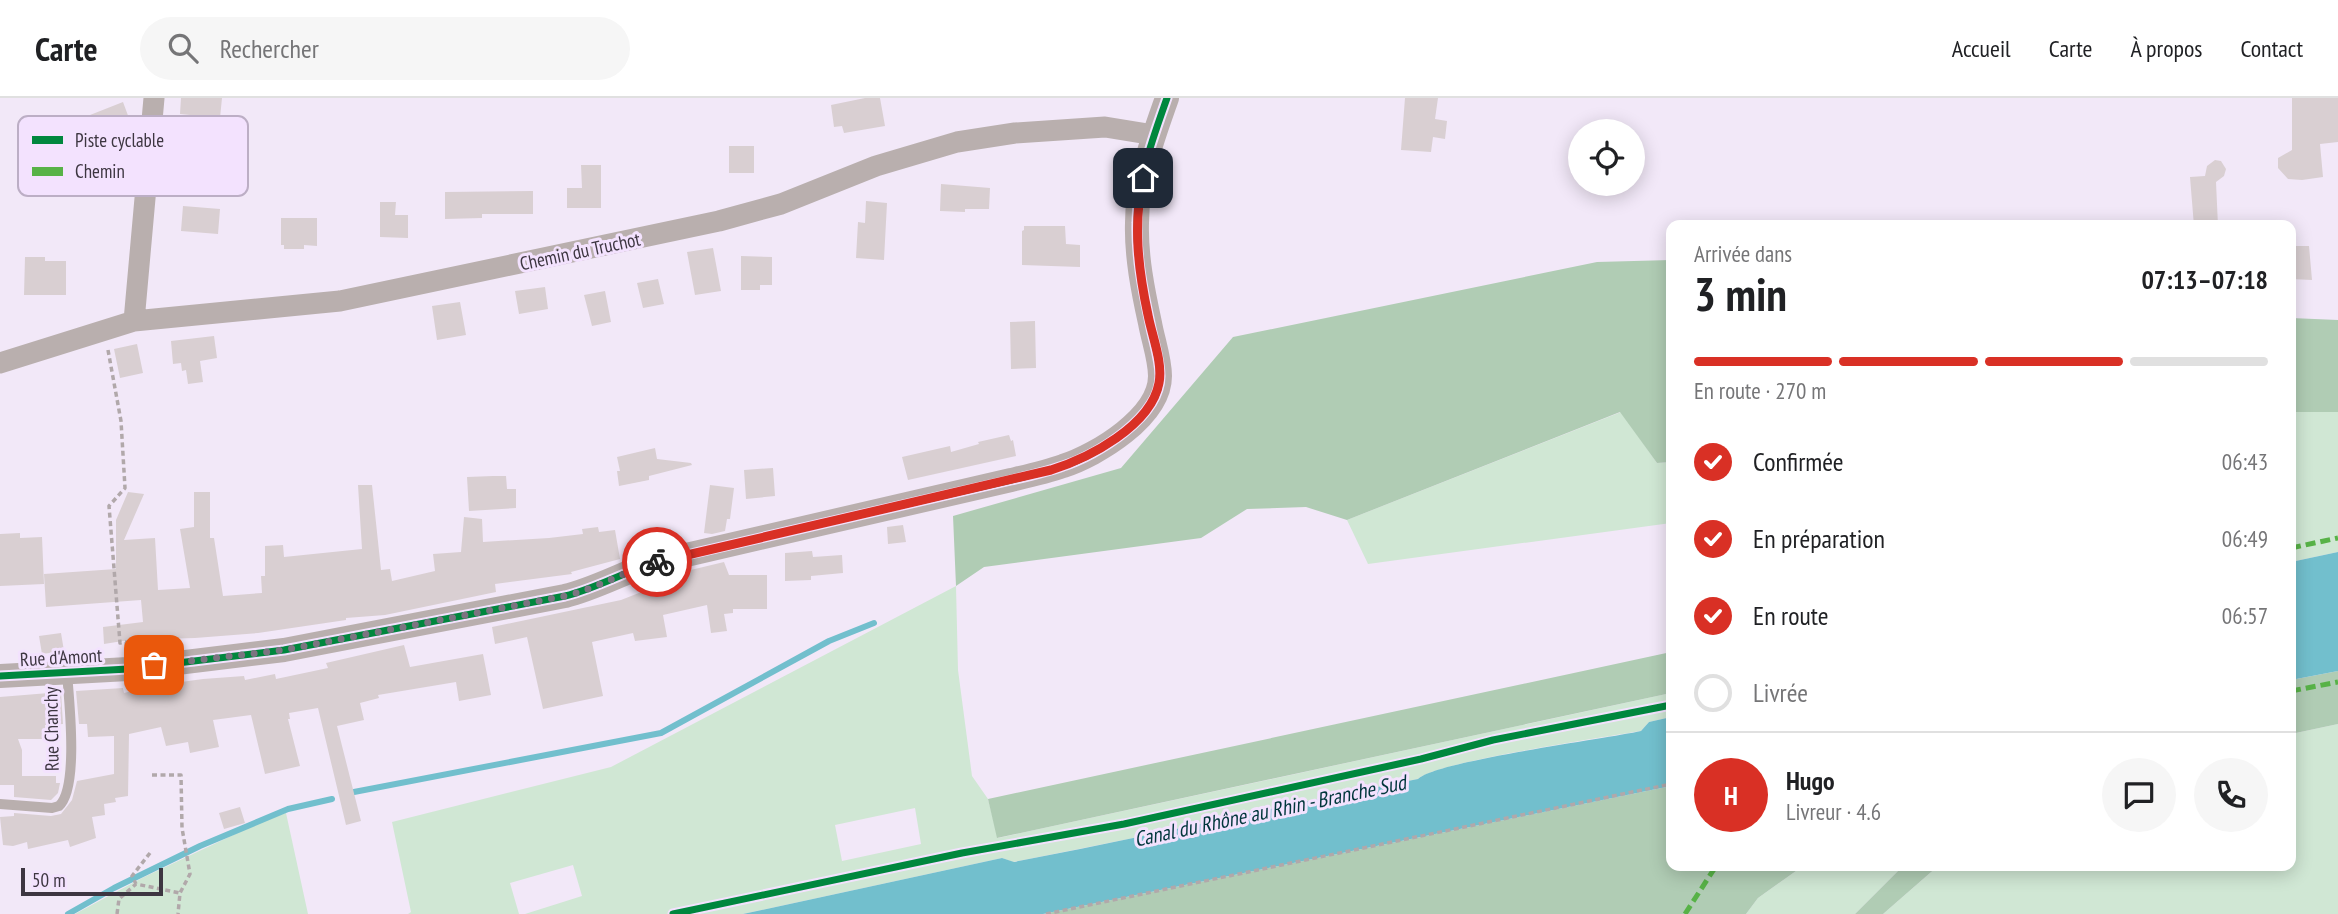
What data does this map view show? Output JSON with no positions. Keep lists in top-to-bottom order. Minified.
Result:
{"streets":{"street":["Chemin du Truchot","Rue d'Amont"],"lane":["Rue Chanchy"]},"crossings":[["Chemin du Truchot","Rue d'Amont"],["Rue d'Amont","Rue Chanchy"]],"water":["Canal du Rhône au Rhin - Branche Sud"],"legend":["Piste cyclable","Chemin"],"scale_bar":"50 m","page":{"header":"Carte","search":"Rechercher","nav":["Accueil","Carte","À propos","Contact"],"heading":["3 min","Arrivée dans","07:13–07:18"],"panel":["Hugo","Livreur · 4.6"],"bar":"En route · 270 m","list":[["Confirmée","06:43"],["En préparation","06:49"],["En route","06:57"],"Livrée"],"round":"H","scale":"50 m"}}
